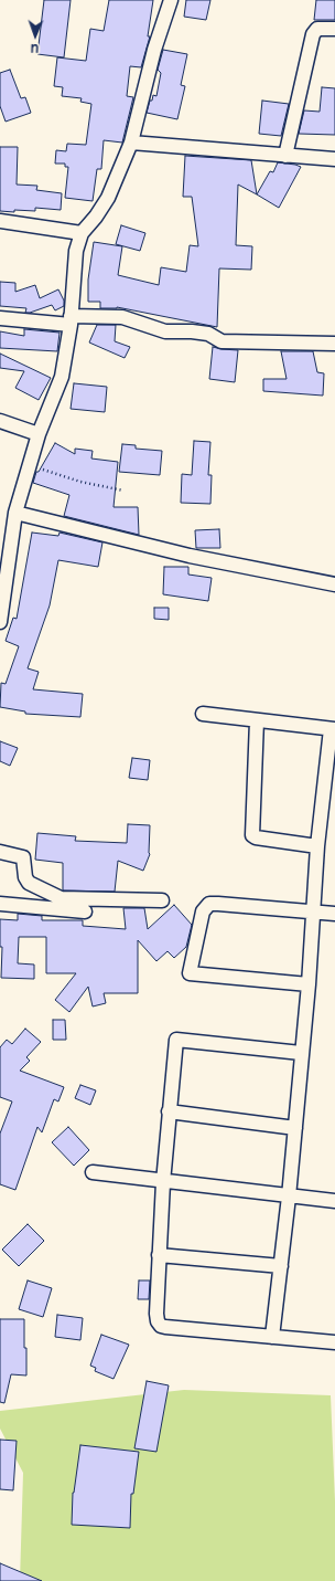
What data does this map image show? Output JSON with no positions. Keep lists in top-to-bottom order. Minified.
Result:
{"north":"bottom"}
